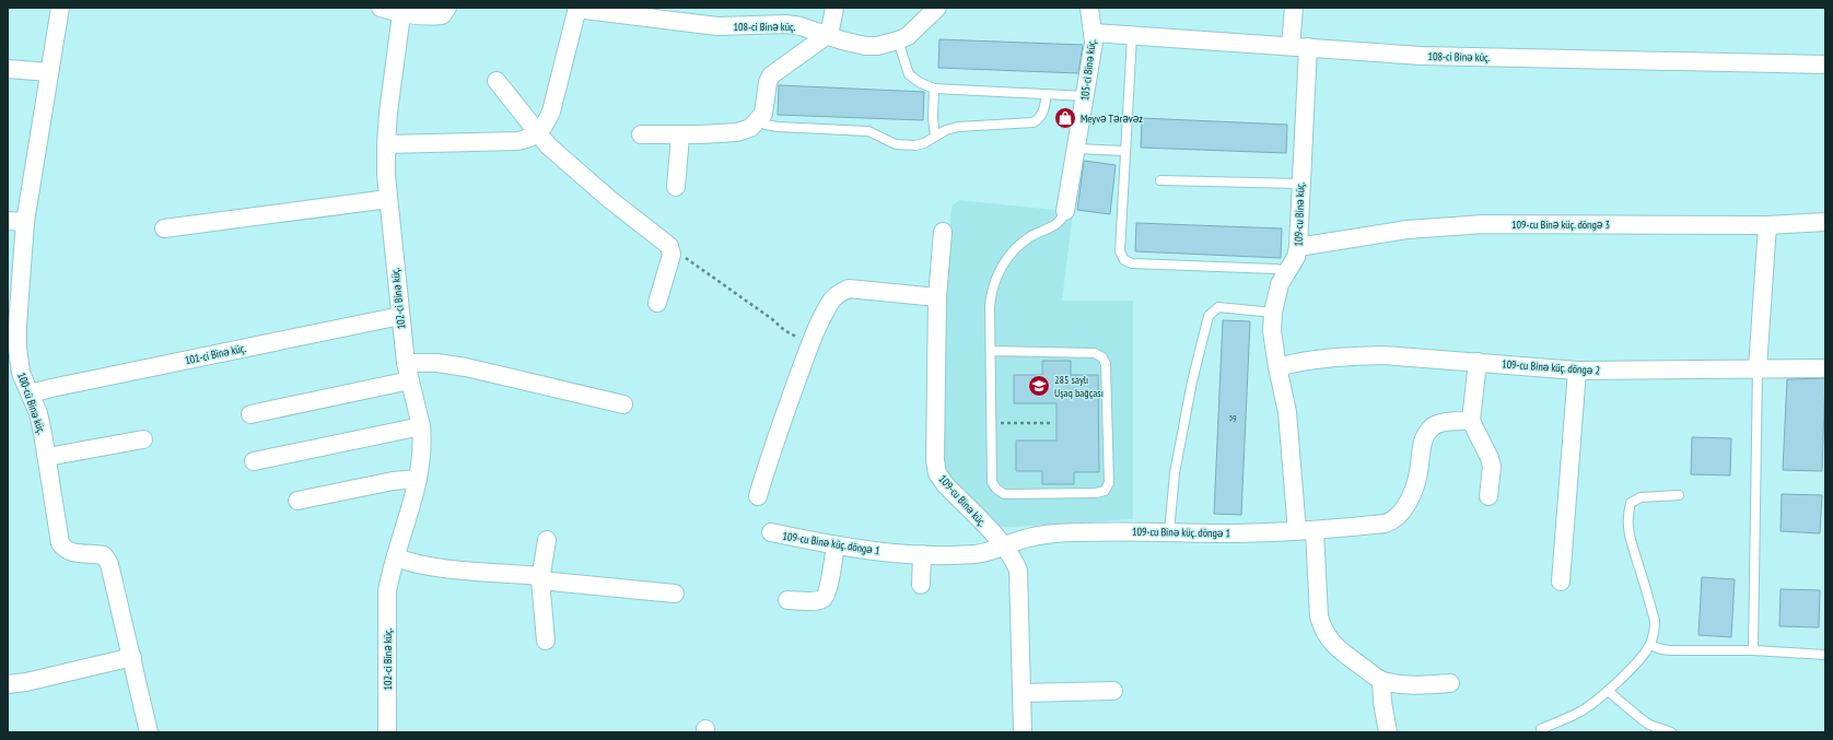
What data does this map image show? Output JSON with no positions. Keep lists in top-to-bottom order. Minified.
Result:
{"streets":{"street":["108-ci Binə küç.","105-ci Binə küç.","109-cu Binə küç.","109-cu Binə küç. döngə 3","102-ci Binə küç.","101-ci Binə küç.","109-cu Binə küç. döngə 2","100-cü Binə küç.","109-cu Binə küç. döngə 1"]},"crossings":[["108-ci Binə küç.","105-ci Binə küç."],["108-ci Binə küç.","109-cu Binə küç."],["109-cu Binə küç.","109-cu Binə küç. döngə 3"],["109-cu Binə küç.","109-cu Binə küç. döngə 2"],["109-cu Binə küç.","109-cu Binə küç. döngə 1"],["102-ci Binə küç.","101-ci Binə küç."],["101-ci Binə küç.","100-cü Binə küç."]],"places":{"shop":["Meyvə Tərəvəz"],"school or university":["285 saylı Uşaq bağçası"]},"house_numbers":["39"]}
